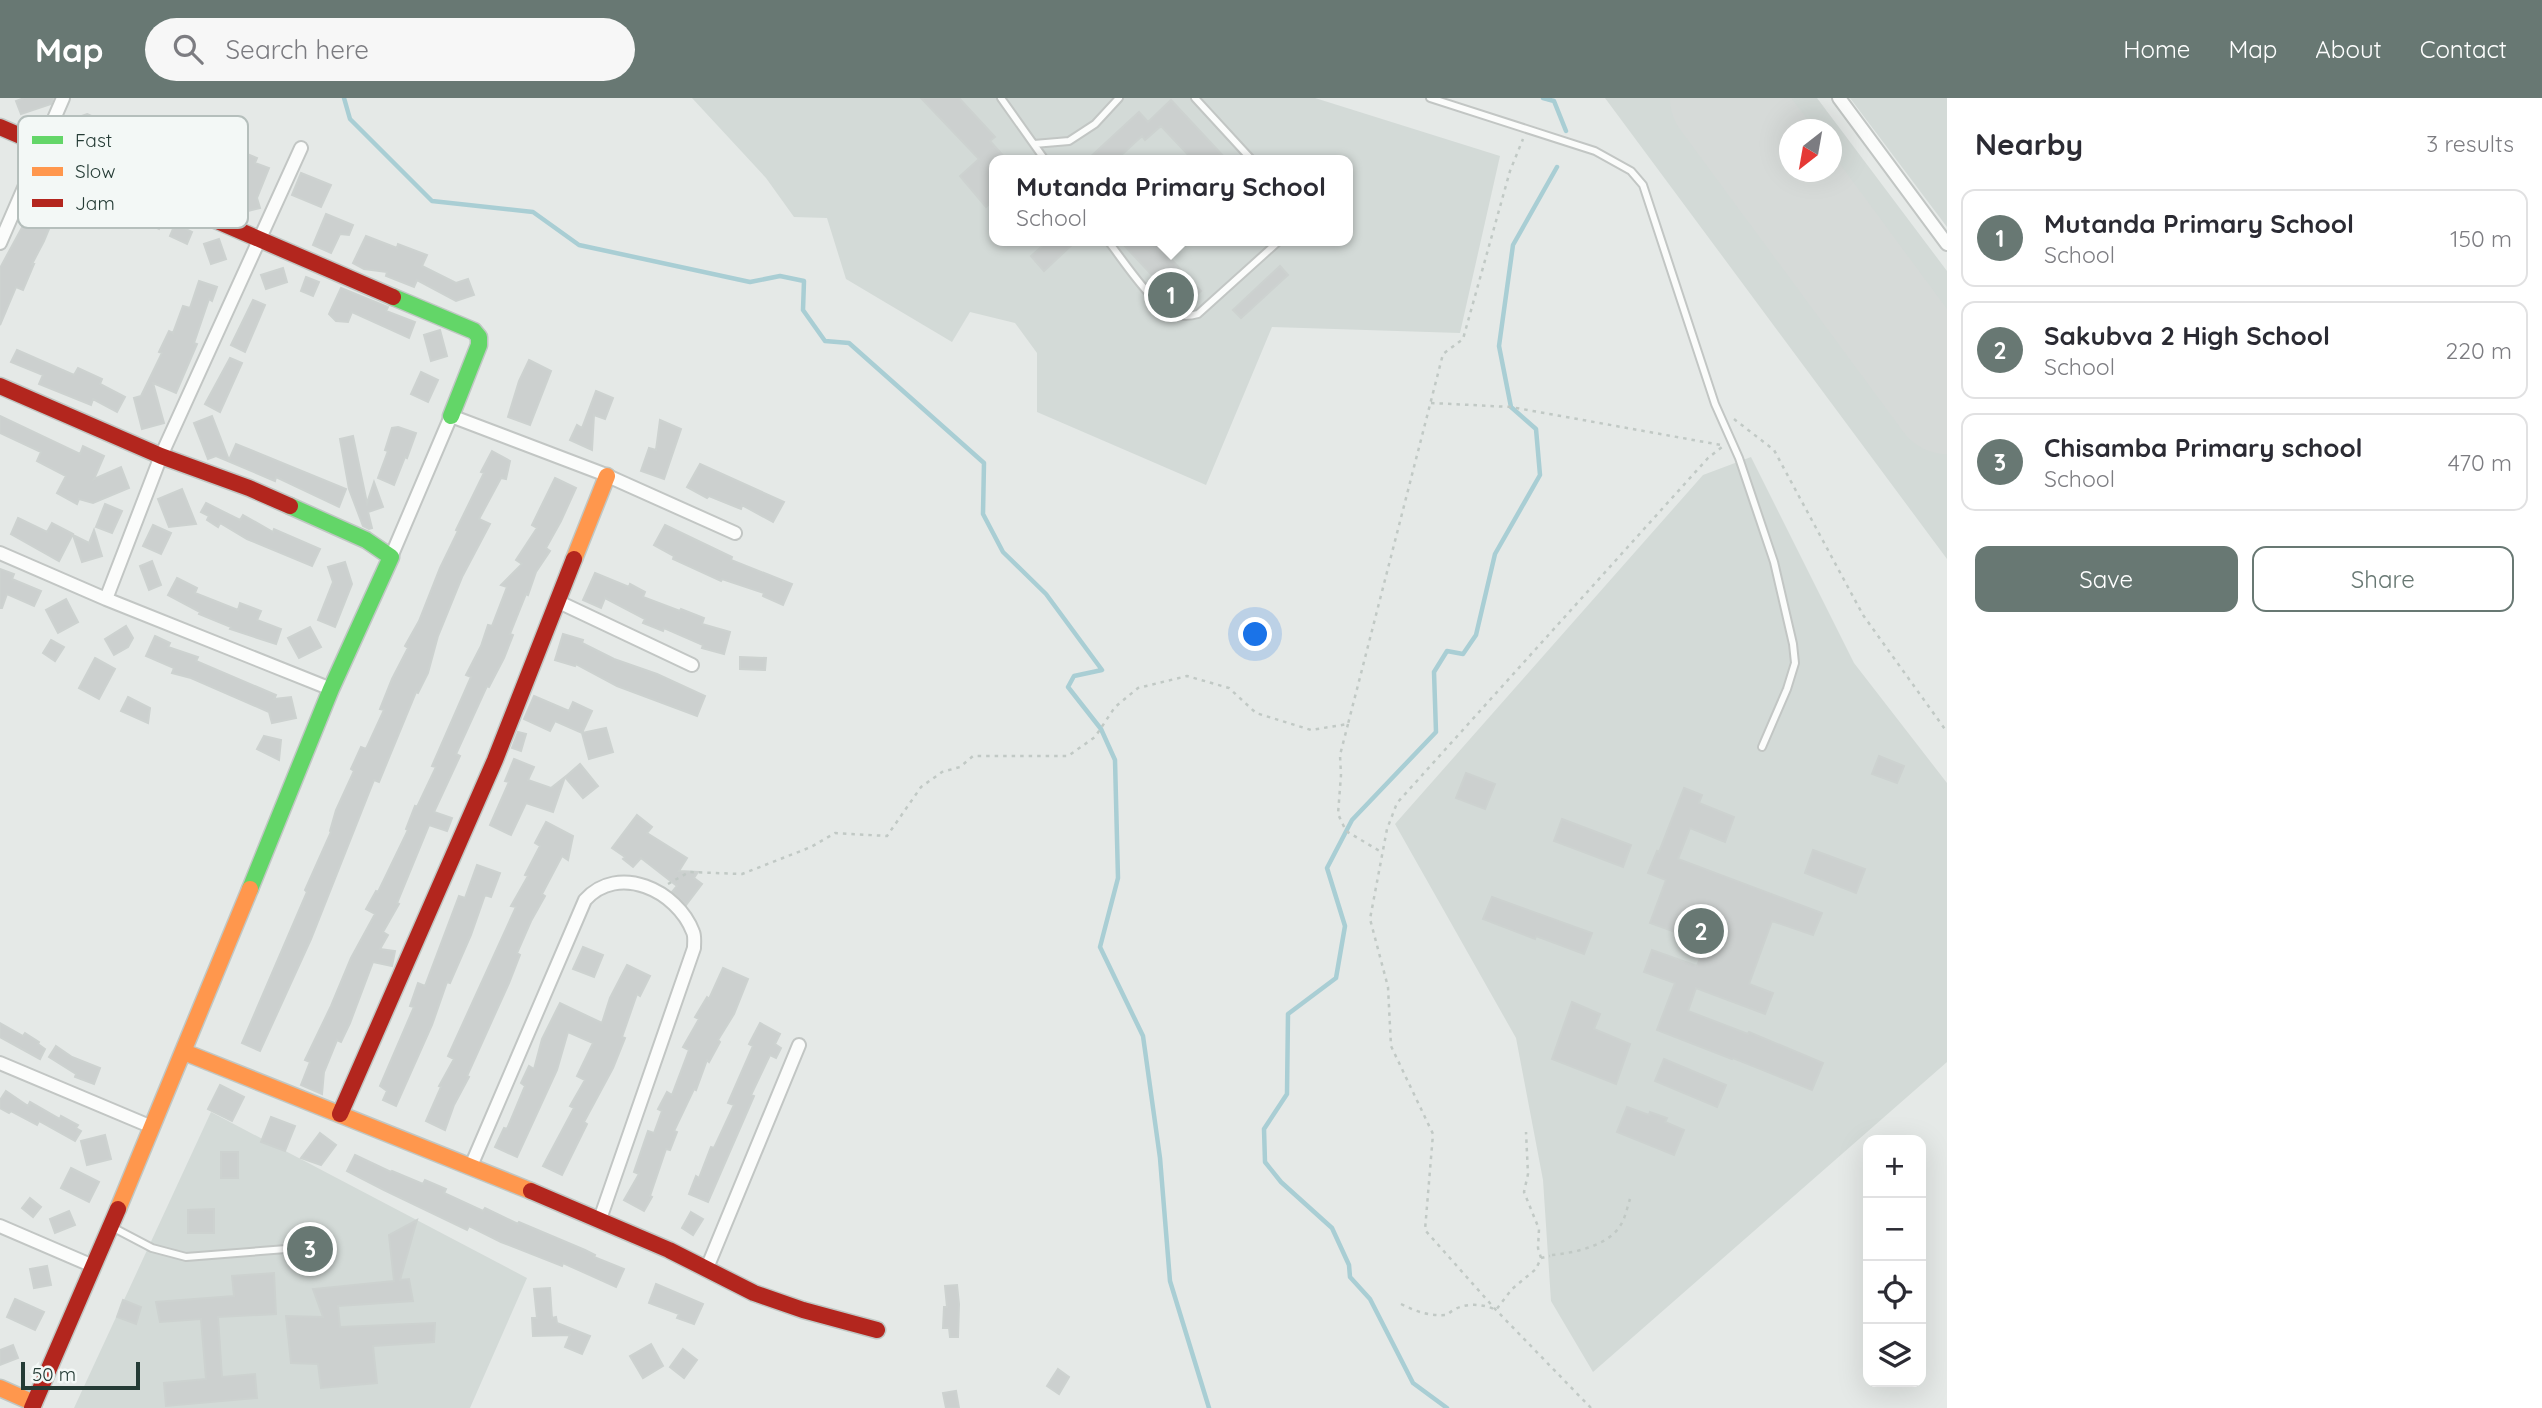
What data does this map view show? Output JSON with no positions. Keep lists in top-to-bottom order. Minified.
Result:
{"legend":["Fast","Slow","Jam"],"scale_bar":"50 m","north":"bottom left","page":{"header":"Map","search":"Search here","nav":["Home","Map","About","Contact"],"heading":["Nearby","3 results"],"popup":["Mutanda Primary School","School"],"list":[{"mark":"1","name":"Mutanda Primary School","note":"School","value":"150 m"},{"mark":"2","name":"Sakubva 2 High School","note":"School","value":"220 m"},{"mark":"3","name":"Chisamba Primary school","note":"School","value":"470 m"}],"pins":["1","2","3"],"buttons":["Save","Share"],"map_buttons":["+","−"],"scale":"50 m"}}
